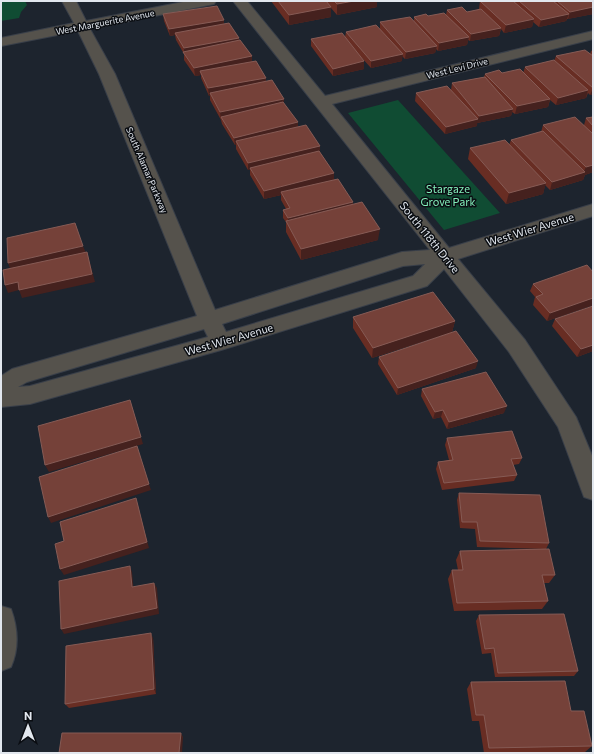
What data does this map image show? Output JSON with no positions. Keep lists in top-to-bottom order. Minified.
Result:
{"streets":{"street":["West Marguerite Avenue","West Levi Drive","South Alamar Parkway","West Wier Avenue","South 118th Drive"]},"crossings":[["West Marguerite Avenue","South Alamar Parkway"],["West Levi Drive","South 118th Drive"],["South Alamar Parkway","West Wier Avenue"],["West Wier Avenue","South 118th Drive"]],"parks":["Stargaze Grove Park"],"north":"top"}
